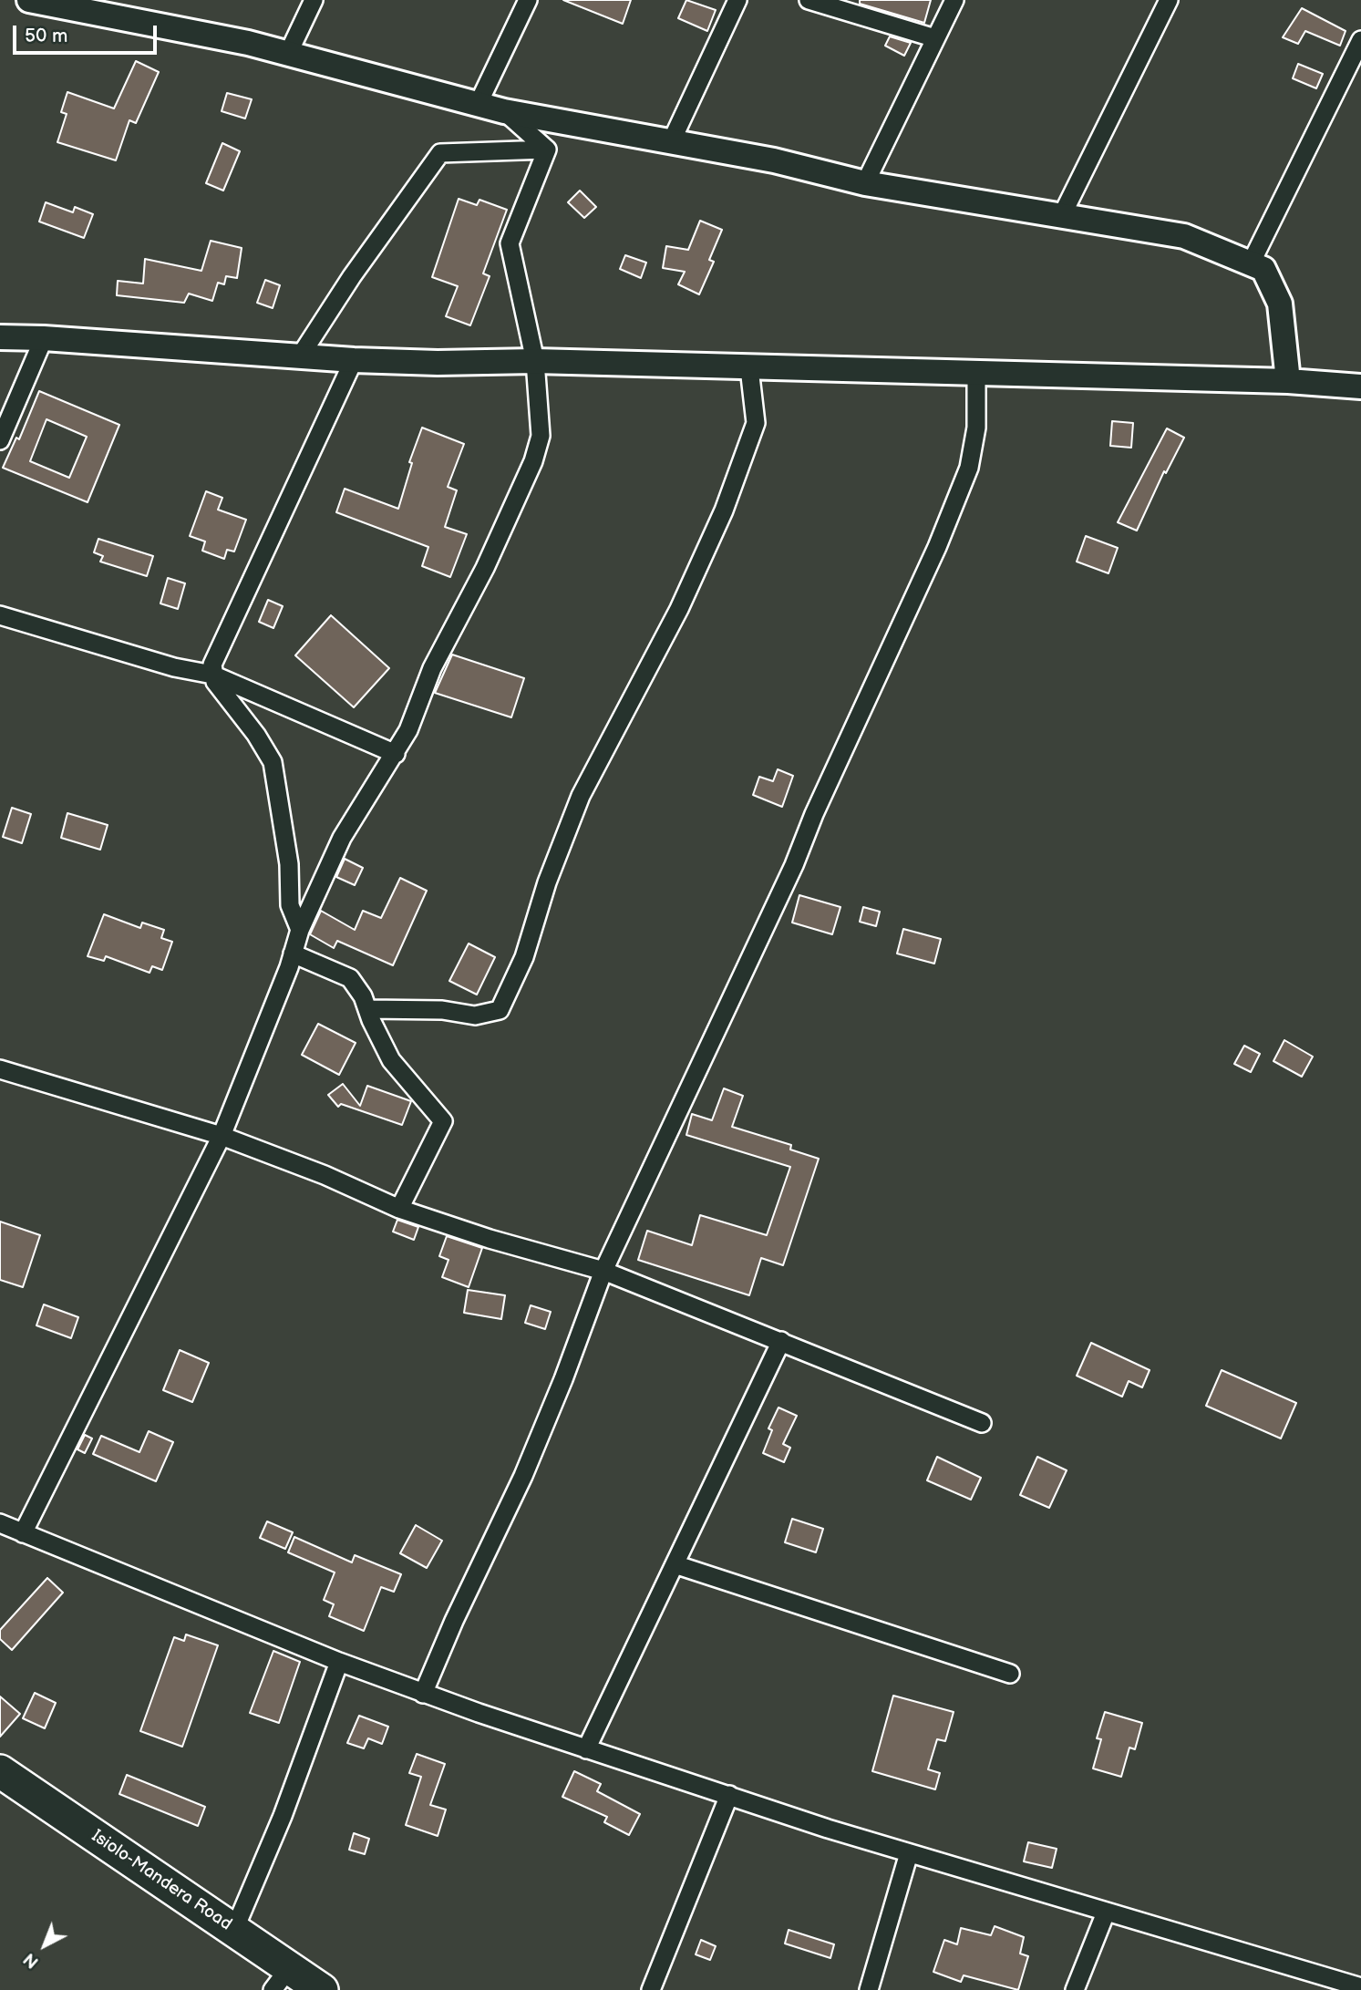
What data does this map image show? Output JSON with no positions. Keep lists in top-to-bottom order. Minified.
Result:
{"streets":{"highway":["Isiolo-Mandera Road"]},"scale_bar":"50 m","north":"bottom left"}
